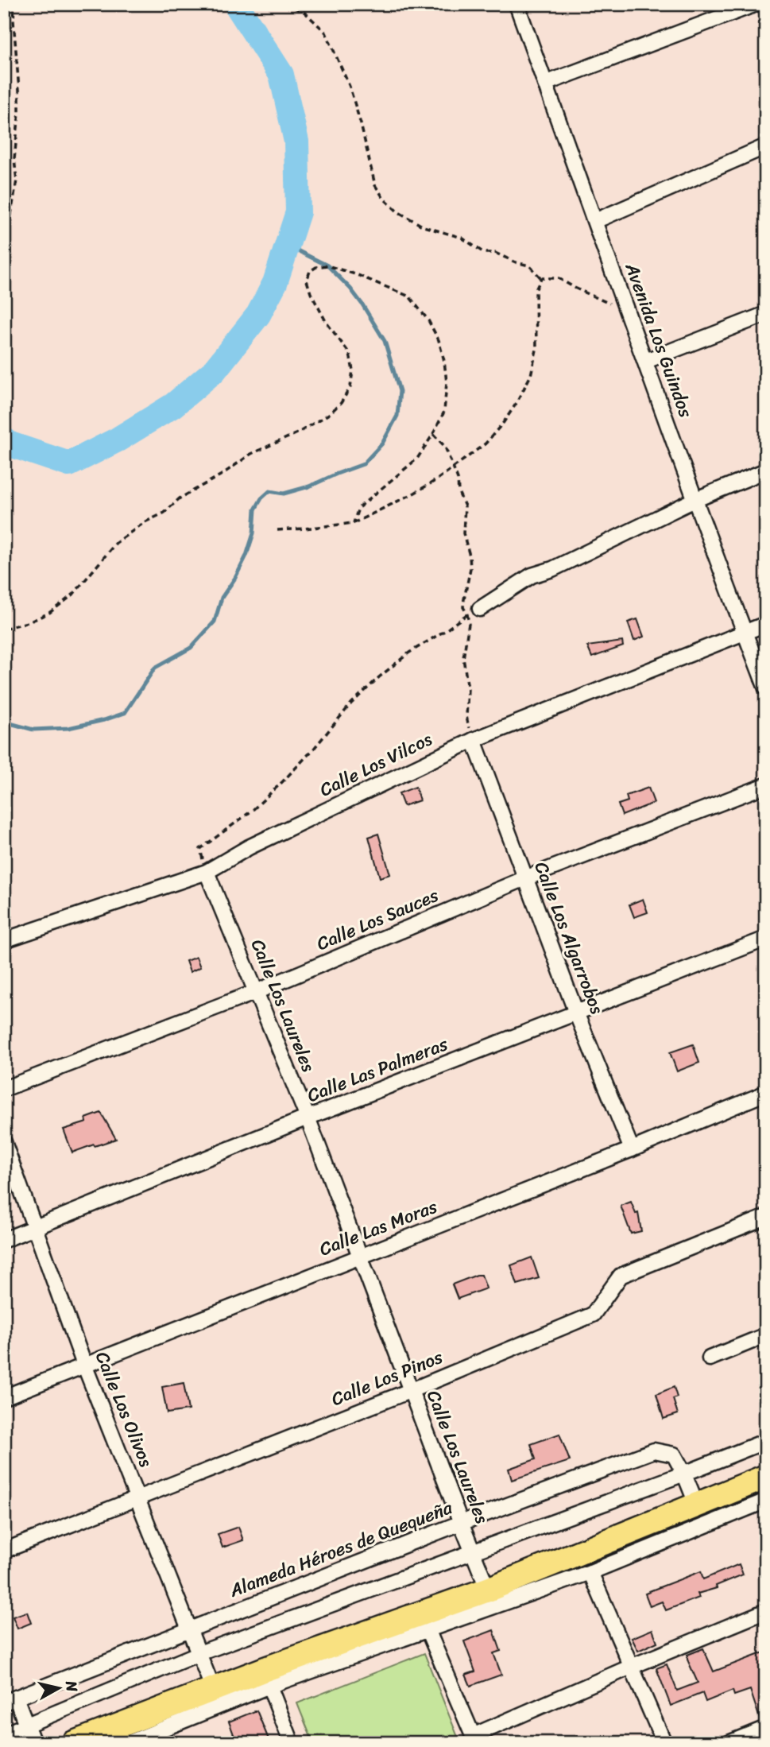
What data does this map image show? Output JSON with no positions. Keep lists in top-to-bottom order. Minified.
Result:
{"streets":{"street":["Avenida Los Guindos","Calle Los Vilcos","Calle Los Sauces","Calle Los Algarrobos","Calle Los Laureles","Calle Las Palmeras","Calle Las Moras","Calle Los Pinos","Calle Los Olivos","Alameda Héroes de Quequeña"]},"crossings":[["Avenida Los Guindos","Calle Los Vilcos"],["Calle Los Vilcos","Calle Los Algarrobos"],["Calle Los Vilcos","Calle Los Laureles"],["Calle Los Sauces","Calle Los Algarrobos"],["Calle Los Sauces","Calle Los Laureles"],["Calle Los Algarrobos","Calle Las Palmeras"],["Calle Los Algarrobos","Calle Las Moras"],["Calle Los Laureles","Calle Las Palmeras"],["Calle Los Laureles","Calle Las Moras"],["Calle Los Laureles","Calle Los Pinos"],["Calle Los Laureles","Alameda Héroes de Quequeña"],["Calle Las Palmeras","Calle Los Olivos"],["Calle Las Moras","Calle Los Olivos"],["Calle Los Pinos","Calle Los Olivos"],["Calle Los Olivos","Alameda Héroes de Quequeña"]],"north":"right"}
